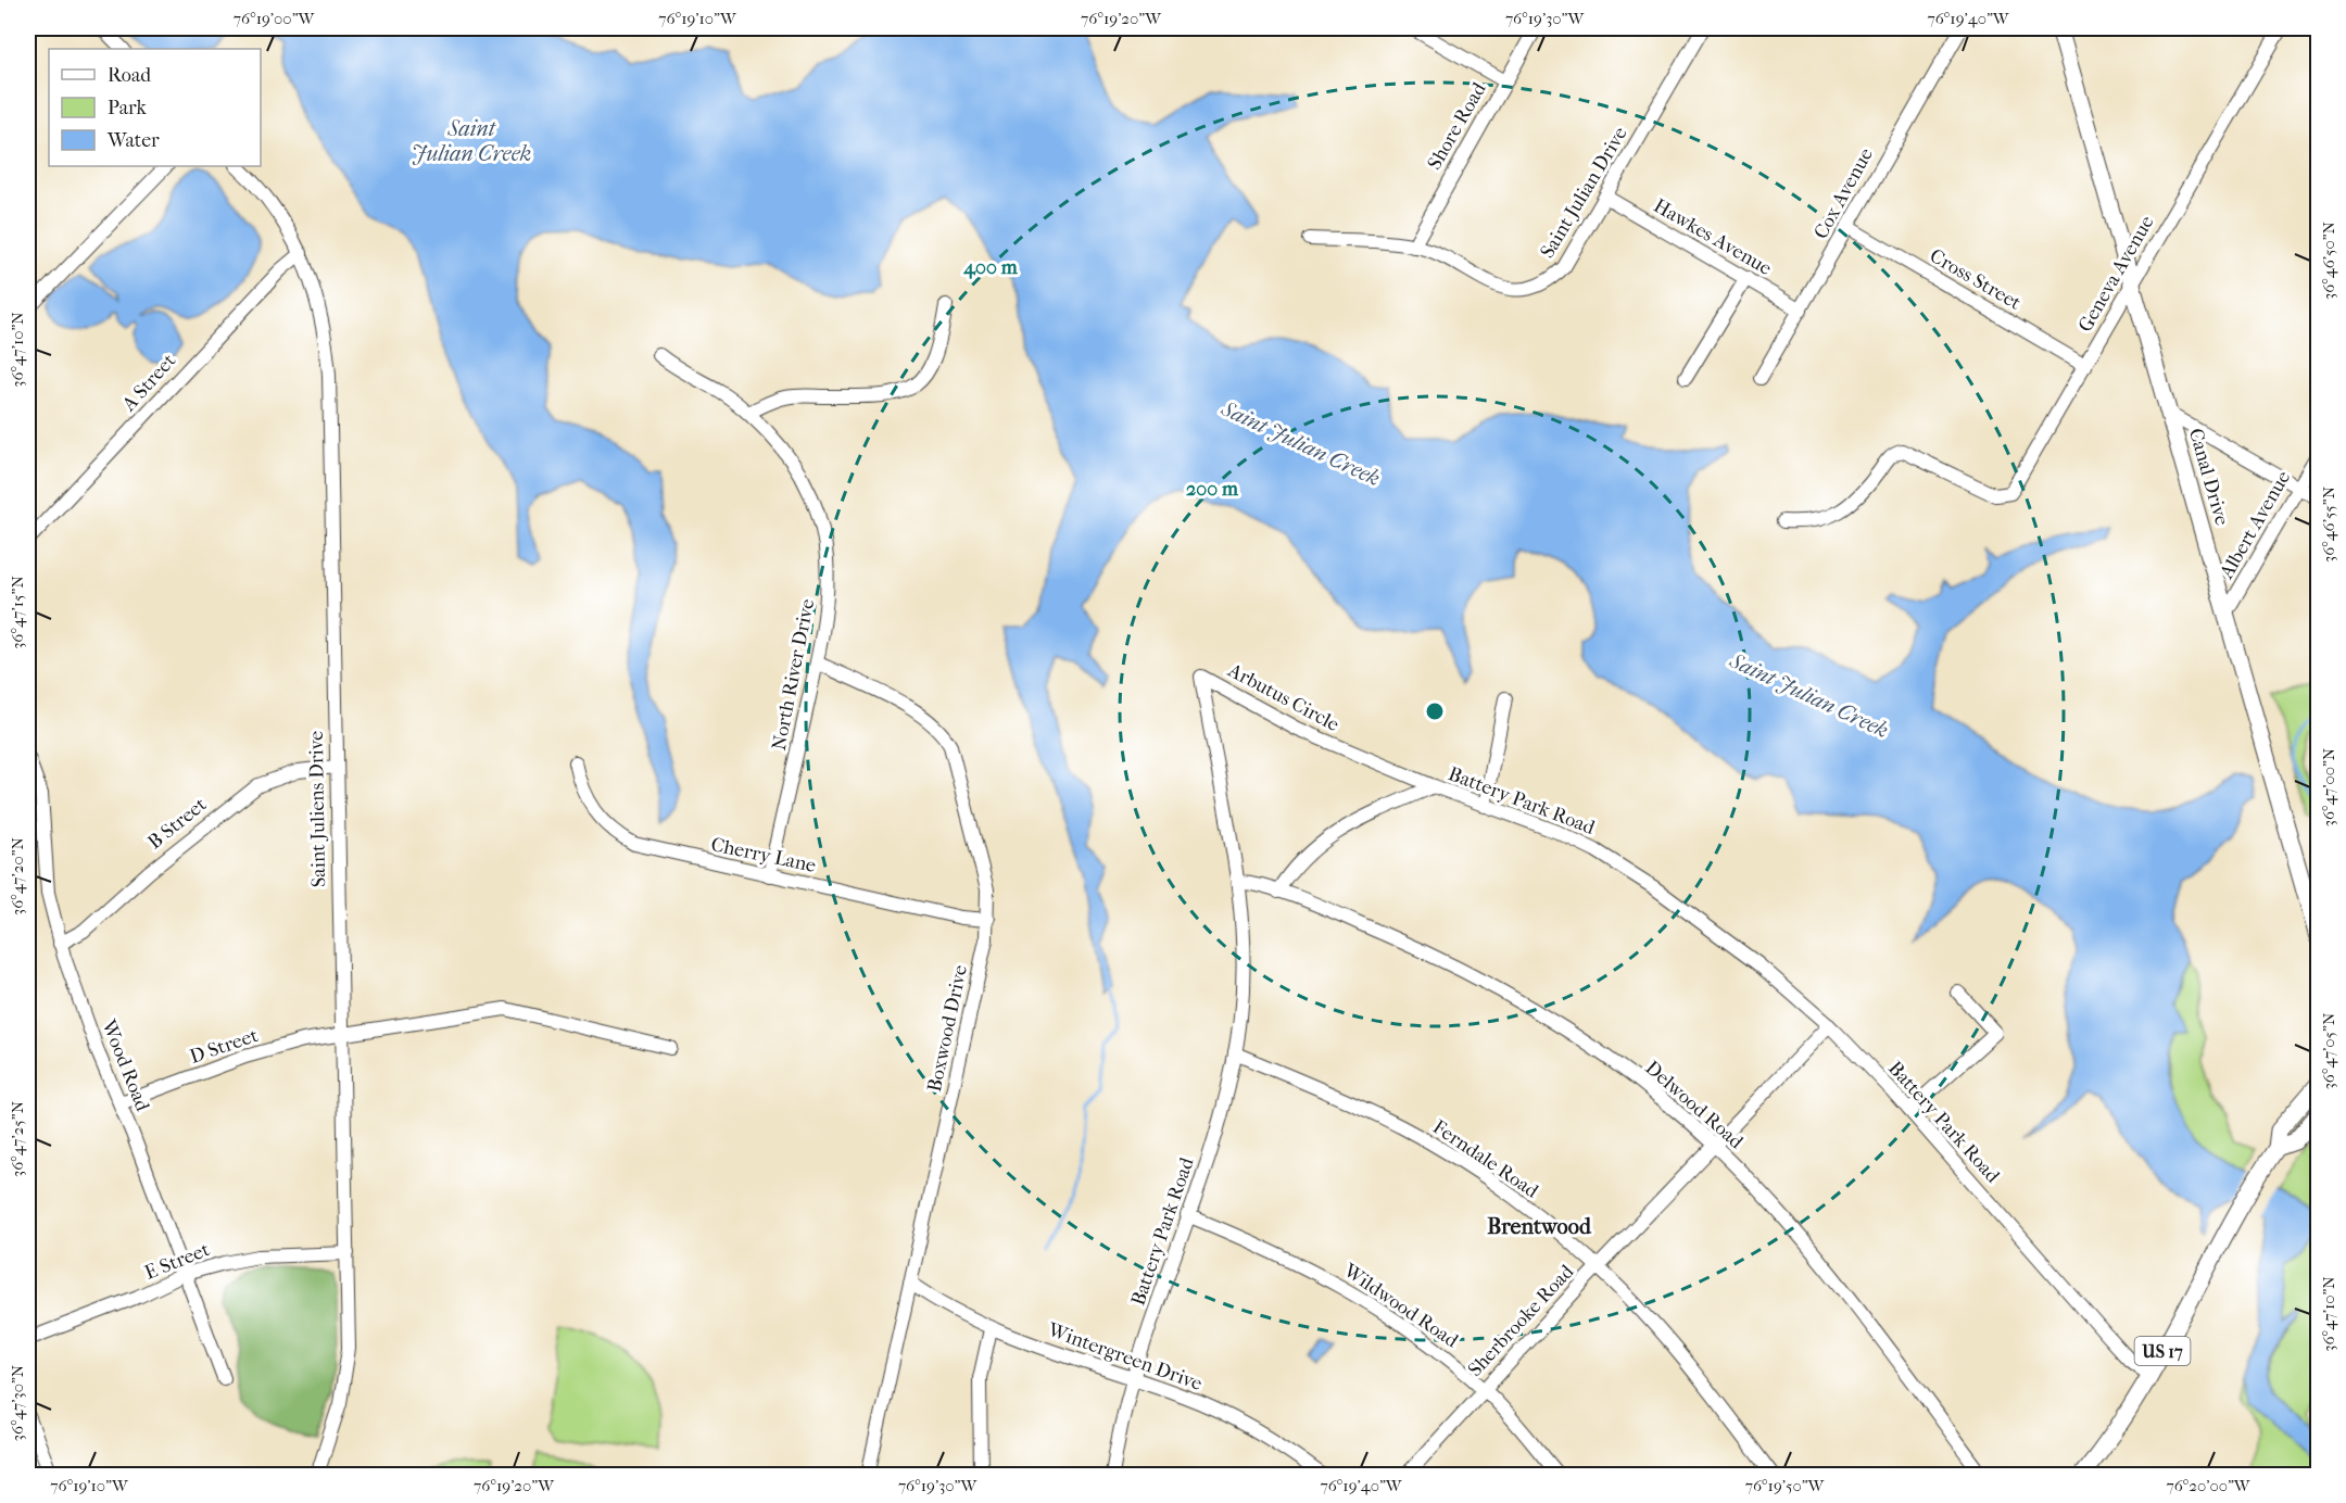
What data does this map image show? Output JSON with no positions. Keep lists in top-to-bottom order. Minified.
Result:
{"streets":{"main road":["Canal Drive","US 17"],"street":["Shore Road","Saint Julian Drive","Cox Avenue","Hawkes Avenue","Geneva Avenue","Cross Street","A Street","Albert Avenue","North River Drive","Arbutus Circle","Battery Park Road","Saint Juliens Drive","B Street","Cherry Lane","Boxwood Drive","D Street","Wood Road","Delwood Road","Ferndale Road","E Street","Wildwood Road","Sherbrooke Road","Wintergreen Drive"]},"crossings":[["Shore Road","Saint Julian Drive"],["Saint Julian Drive","Hawkes Avenue"],["Cox Avenue","Hawkes Avenue"],["Cox Avenue","Cross Street"],["Geneva Avenue","Cross Street"],["Geneva Avenue","Canal Drive"],["A Street","Saint Juliens Drive"],["Canal Drive","Albert Avenue"],["North River Drive","Cherry Lane"],["North River Drive","Boxwood Drive"],["Arbutus Circle","Battery Park Road"],["Battery Park Road","Delwood Road"],["Battery Park Road","Ferndale Road"],["Battery Park Road","Wildwood Road"],["Battery Park Road","Sherbrooke Road"],["Battery Park Road","US 17"],["Battery Park Road","Wintergreen Drive"],["Saint Juliens Drive","B Street"],["Saint Juliens Drive","D Street"],["Saint Juliens Drive","E Street"],["B Street","Wood Road"],["Cherry Lane","Boxwood Drive"],["Boxwood Drive","Wintergreen Drive"],["D Street","Wood Road"],["Wood Road","E Street"],["Delwood Road","Sherbrooke Road"],["Ferndale Road","Sherbrooke Road"],["Wildwood Road","Sherbrooke Road"]],"districts":["Brentwood"],"water":["Saint Julian Creek"],"legend":["Road","Park","Water"],"coordinates":["76°19'00\"W","76°19'10\"W","76°19'20\"W","76°19'30\"W","76°19'40\"W","36°46'50\"N","36°47'10\"N","36°46'55\"N","36°47'15\"N","36°47'00\"N","36°47'20\"N","36°47'05\"N","36°47'25\"N","36°47'30\"N","76°19'50\"W","76°20'00\"W"],"rings":["400 m","200 m"]}
